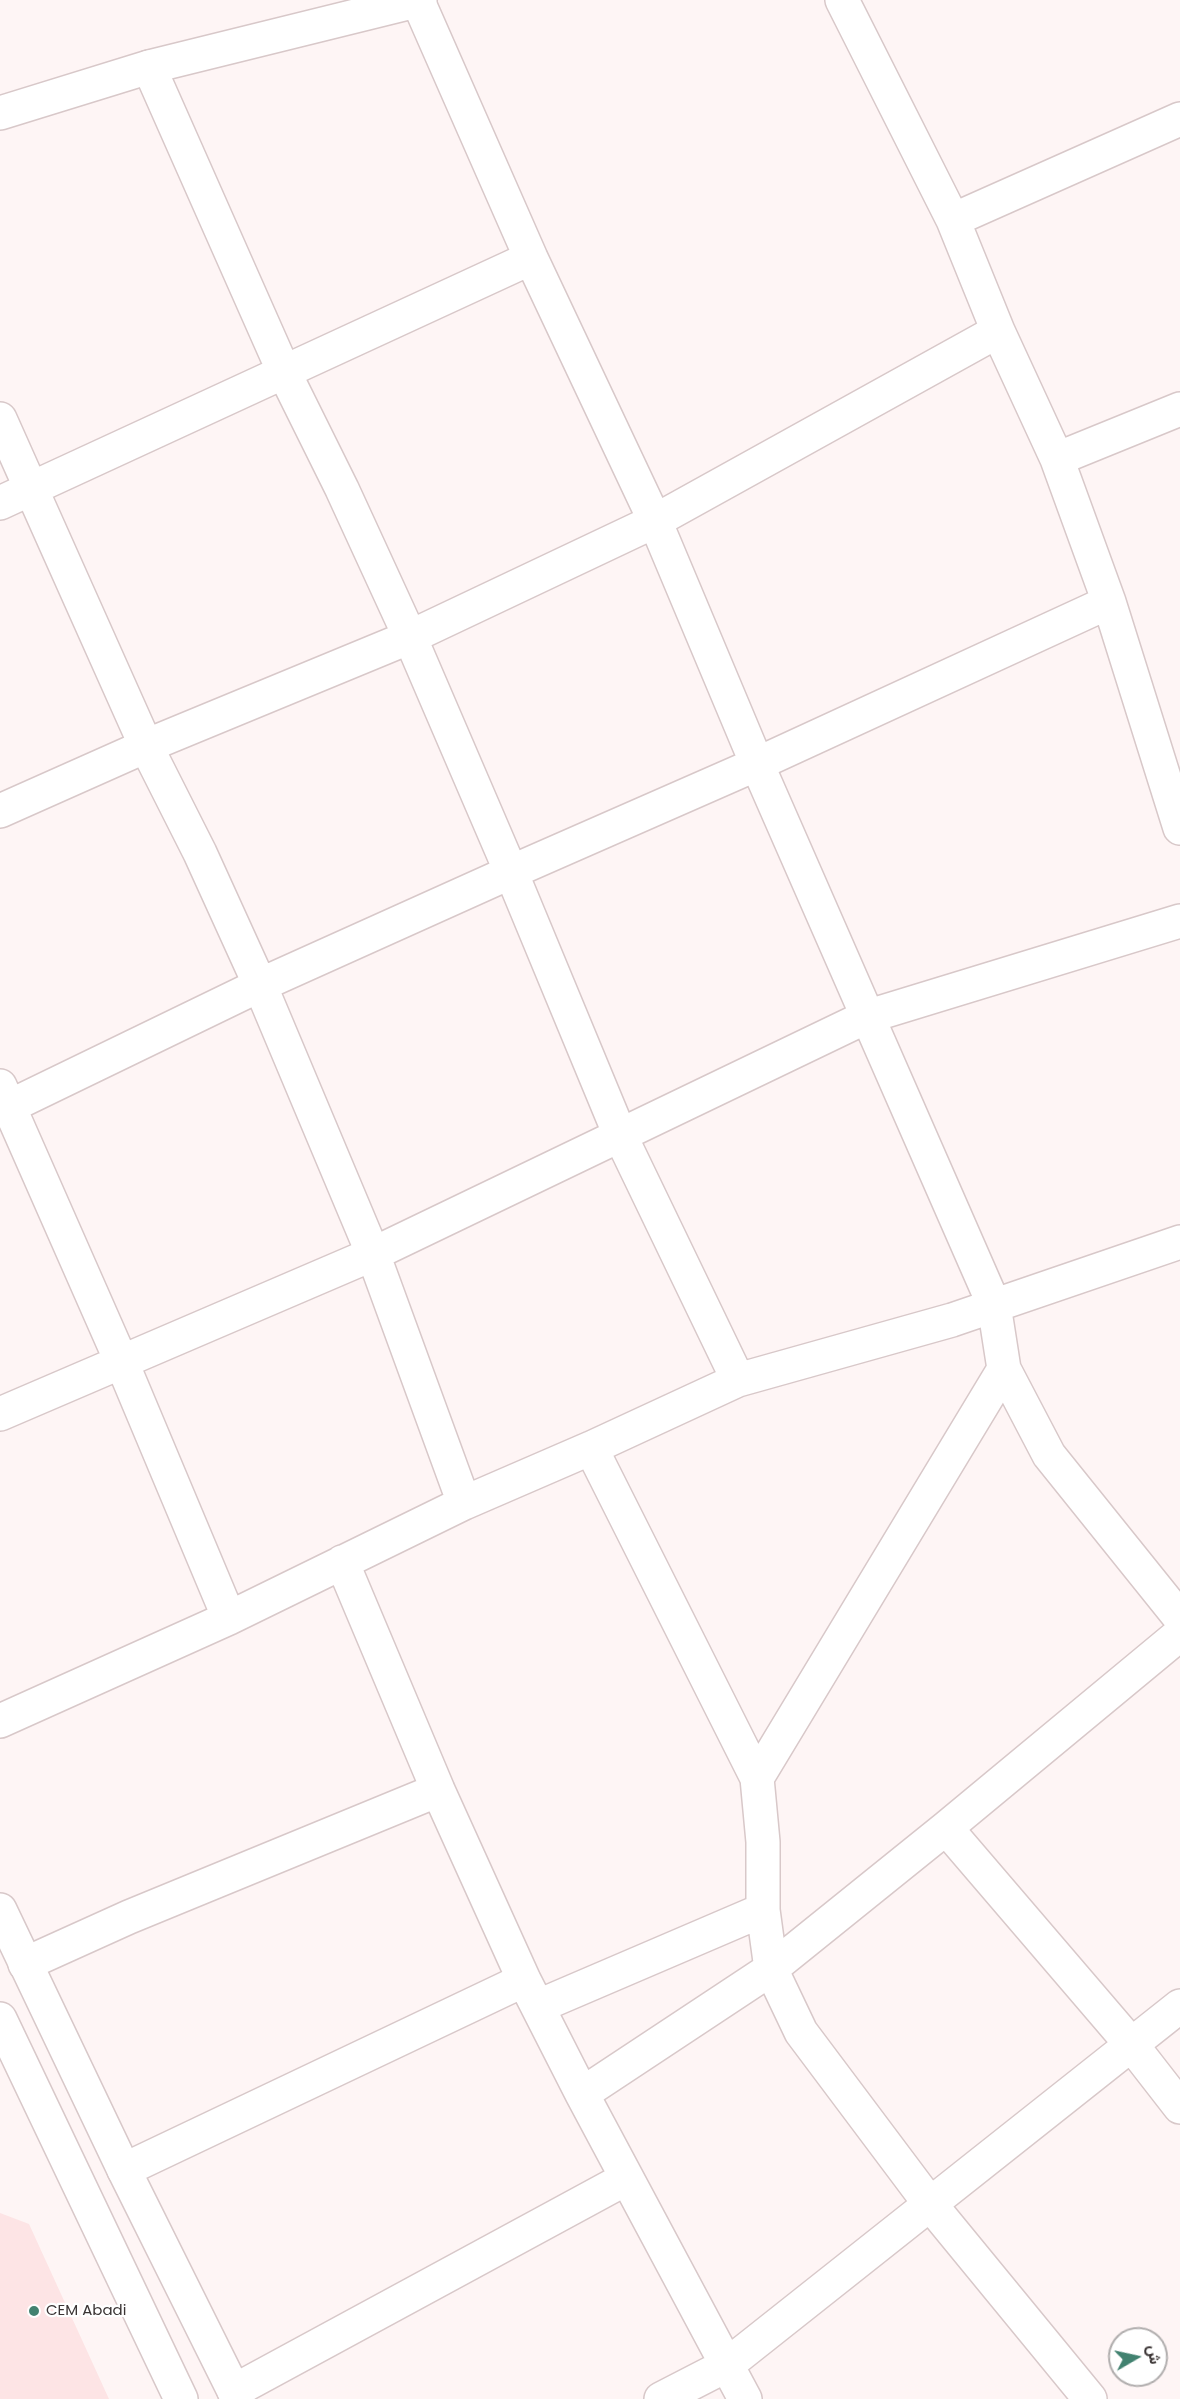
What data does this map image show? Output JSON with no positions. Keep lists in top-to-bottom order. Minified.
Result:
{"places":["CEM Abadi"],"north":"right"}
